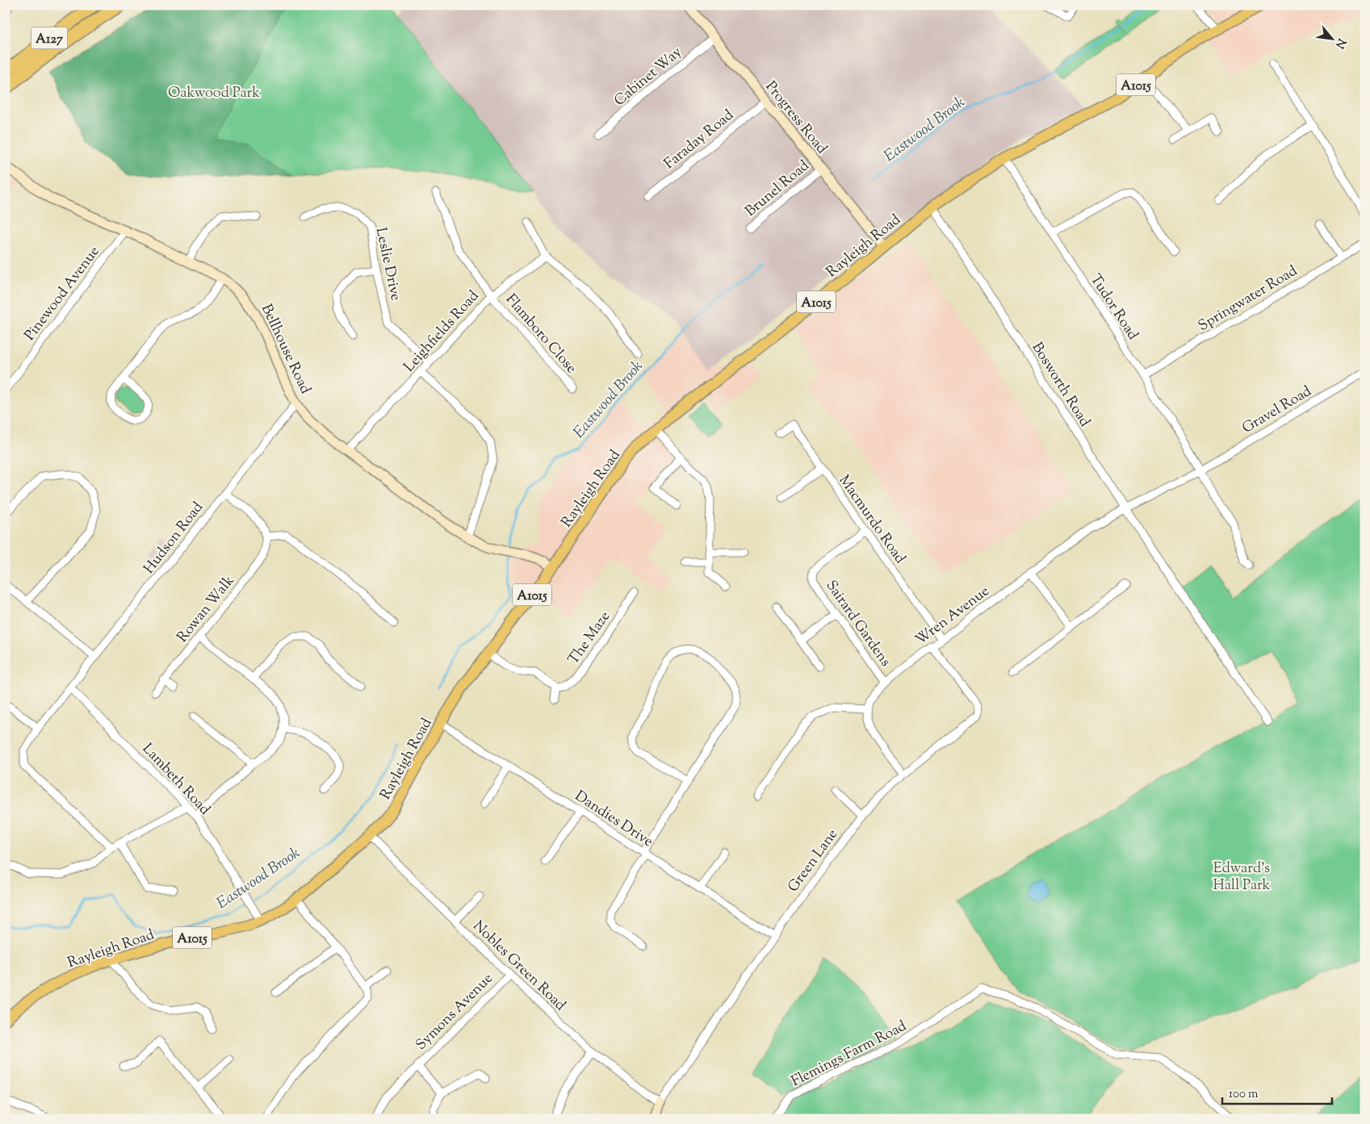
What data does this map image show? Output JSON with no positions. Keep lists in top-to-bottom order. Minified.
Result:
{"streets":{"highway":["A127"],"main road":["A1015","Rayleigh Road"],"street":["Cabinet Way","Progress Road","Faraday Road","Brunel Road","Leslie Drive","Pinewood Avenue","Springwater Road","Tudor Road","Leighfields Road","Flamboro Close","Bellhouse Road","Bosworth Road","Gravel Road","Macmurdo Road","Hudson Road","Rowan Walk","Wren Avenue","Sairard Gardens","The Maze","Lambeth Road","Dandies Drive","Green Lane","Nobles Green Road","Symons Avenue","Flemings Farm Road"]},"crossings":[["Cabinet Way","Progress Road"],["Progress Road","Faraday Road"],["Progress Road","Brunel Road"],["Progress Road","Rayleigh Road"],["Rayleigh Road","Tudor Road"],["Rayleigh Road","Bellhouse Road"],["Rayleigh Road","Bosworth Road"],["Rayleigh Road","Lambeth Road"],["Rayleigh Road","Dandies Drive"],["Rayleigh Road","Nobles Green Road"],["Leslie Drive","Leighfields Road"],["Pinewood Avenue","Bellhouse Road"],["Springwater Road","Tudor Road"],["Tudor Road","Gravel Road"],["Leighfields Road","Flamboro Close"],["Leighfields Road","Bellhouse Road"],["Bellhouse Road","Hudson Road"],["Bosworth Road","Gravel Road"],["Bosworth Road","Wren Avenue"],["Gravel Road","Wren Avenue"],["Macmurdo Road","Wren Avenue"],["Macmurdo Road","Sairard Gardens"],["Hudson Road","Lambeth Road"],["Wren Avenue","Sairard Gardens"],["Wren Avenue","Green Lane"],["Dandies Drive","Green Lane"],["Green Lane","Nobles Green Road"],["Nobles Green Road","Symons Avenue"]],"water":["Eastwood Brook"],"parks":["Oakwood Park","Edward's Hall Park"],"scale_bar":"100 m","north":"bottom right"}
